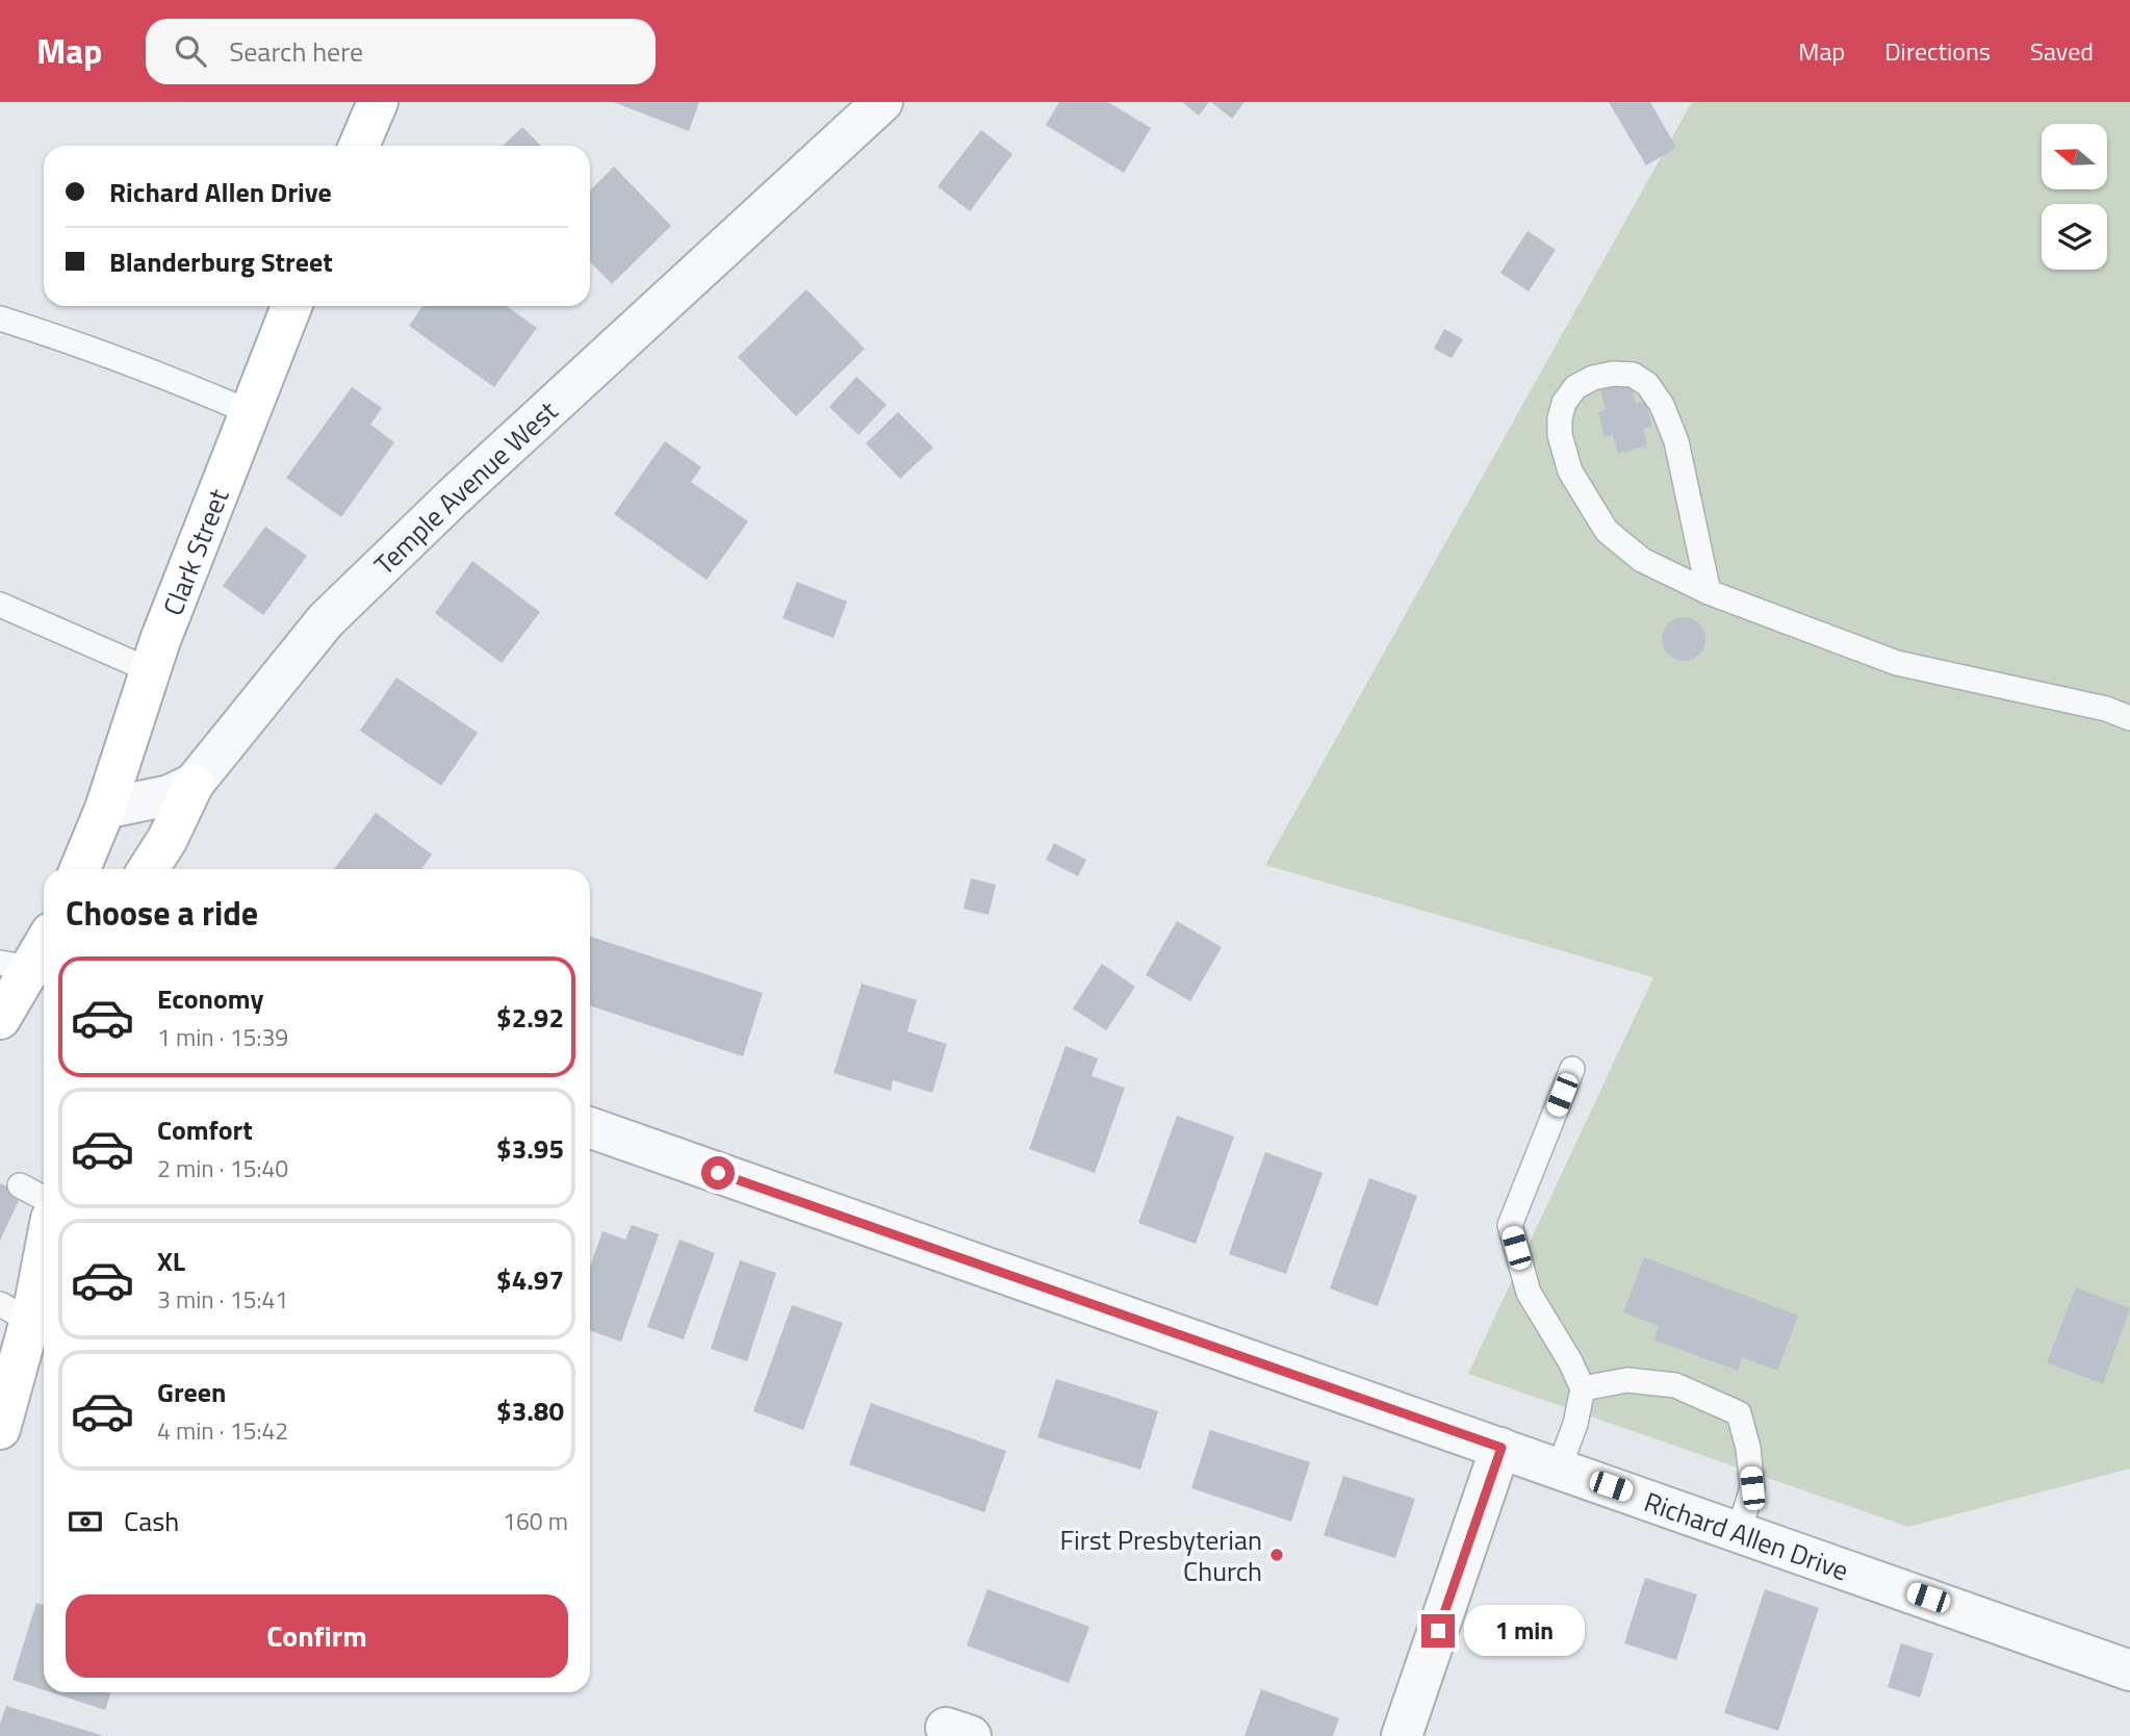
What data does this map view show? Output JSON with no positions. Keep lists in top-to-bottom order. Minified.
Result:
{"streets":{"main road":["Clark Street"],"street":["Temple Avenue West","Richard Allen Drive"]},"crossings":[["Temple Avenue West","Clark Street"]],"places":["First Presbyterian Church"],"north":"left","page":{"header":"Map","search":"Search here","nav":["Map","Directions","Saved"],"banner":["Richard Allen Drive","Blanderburg Street"],"heading":"Choose a ride","list":[{"name":"Economy","note":"1 min · 15:39","value":"$2.92"},{"name":"Comfort","note":"2 min · 15:40","value":"$3.95"},{"name":"XL","note":"3 min · 15:41","value":"$4.97"},{"name":"Green","note":"4 min · 15:42","value":"$3.80"}],"pay":["Cash","160 m"],"buttons":"Confirm","bubble":"1 min"}}
